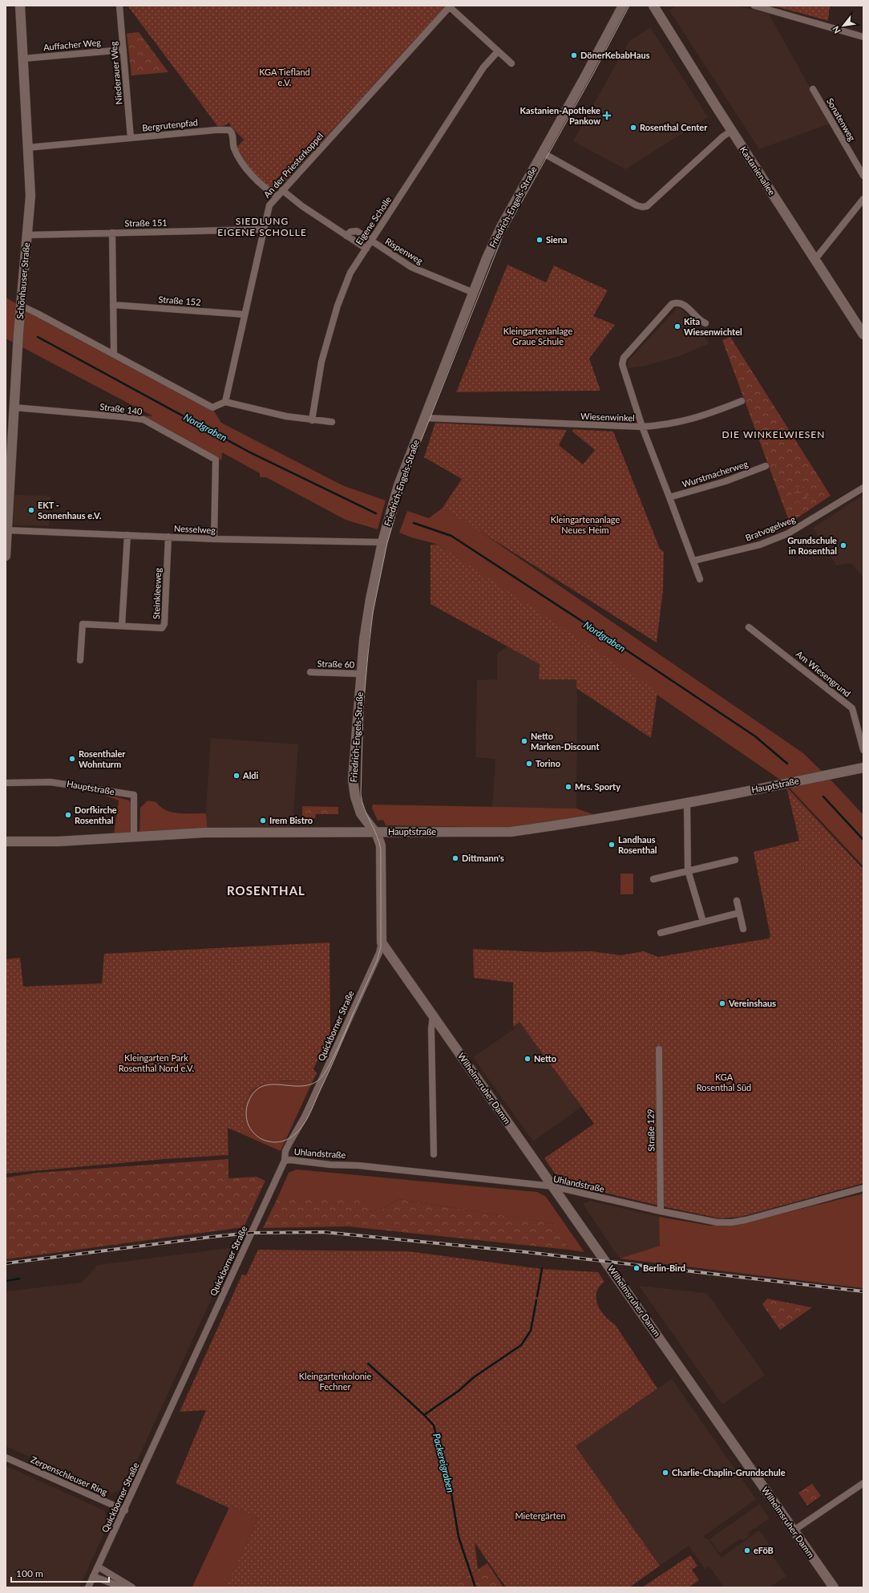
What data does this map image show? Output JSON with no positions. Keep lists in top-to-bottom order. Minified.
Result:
{"streets":{"main road":["Kastanienallee","Friedrich-Engels-Straße","Schönhauser Straße","Hauptstraße","Wilhelmsruher Damm"],"street":["Auffacher Weg","Niederauer Weg","Sonatenweg","Bergrutenpfad","An der Priesterkoppel","Eigene Scholle","Straße 151","Rispenweg","Straße 152","Straße 140","Wiesenwinkel","Wurstmacherweg","Bratvogelweg","Nesselweg","Steinkleeweg","Straße 60","Am Wiesengrund","Quickborner Straße","Straße 129","Uhlandstraße","Zerpenschleuser Ring"]},"crossings":[["Auffacher Weg","Niederauer Weg"],["Auffacher Weg","Schönhauser Straße"],["Niederauer Weg","Bergrutenpfad"],["Bergrutenpfad","An der Priesterkoppel"],["Bergrutenpfad","Schönhauser Straße"],["An der Priesterkoppel","Straße 151"],["An der Priesterkoppel","Straße 152"],["Friedrich-Engels-Straße","Rispenweg"],["Friedrich-Engels-Straße","Wiesenwinkel"],["Friedrich-Engels-Straße","Nesselweg"],["Friedrich-Engels-Straße","Straße 60"],["Friedrich-Engels-Straße","Hauptstraße"],["Eigene Scholle","Rispenweg"],["Straße 151","Schönhauser Straße"],["Schönhauser Straße","Straße 140"],["Schönhauser Straße","Nesselweg"],["Straße 140","Nesselweg"],["Nesselweg","Steinkleeweg"],["Quickborner Straße","Wilhelmsruher Damm"],["Quickborner Straße","Uhlandstraße"],["Quickborner Straße","Zerpenschleuser Ring"],["Wilhelmsruher Damm","Uhlandstraße"],["Straße 129","Uhlandstraße"]],"districts":["SIEDLUNG EIGENE SCHOLLE","DIE WINKELWIESEN","ROSENTHAL"],"water":["Nordgraben","Packereigraben"],"parks":["KGA Tiefland e.V.","Kleingartenanlage Graue Schule","Kleingartenanlage Neues Heim","Kleingarten Park Rosenthal Nord e.V.","KGA Rosenthal Süd","Kleingartenkolonie Fechner","Mietergärten"],"places":{"other":["DönerKebabHaus","Rosenthal Center","Siena","Kita Wiesenwichtel","EKT - Sonnenhaus e.V.","Grundschule in Rosenthal","Netto Marken-Discount","Rosenthaler Wohnturm","Torino","Aldi","Mrs. Sporty","Dorfkirche Rosenthal","Irem Bistro","Landhaus Rosenthal","Dittmann's","Vereinshaus","Netto","Berlin-Bird","Charlie-Chaplin-Grundschule","eFöB"],"health":["Kastanien-Apotheke Pankow"]},"scale_bar":"100 m","north":"bottom left"}
